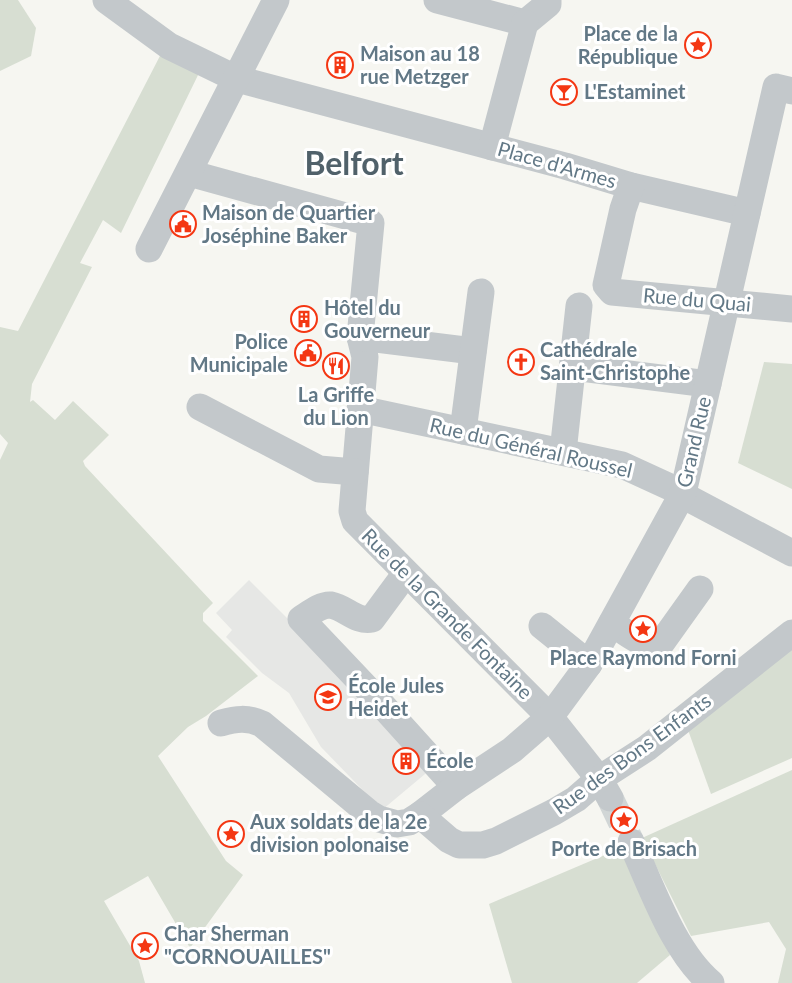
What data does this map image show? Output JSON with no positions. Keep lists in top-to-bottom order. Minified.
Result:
{"streets":{"street":["Place d'Armes","Rue du Quai","Grand Rue","Rue du Général Roussel","Rue de la Grande Fontaine","Rue des Bons Enfants"]},"crossings":[["Place d'Armes","Rue du Quai"],["Rue du Quai","Grand Rue"],["Grand Rue","Rue du Général Roussel"],["Grand Rue","Rue de la Grande Fontaine"],["Grand Rue","Rue des Bons Enfants"],["Rue du Général Roussel","Rue de la Grande Fontaine"],["Rue de la Grande Fontaine","Rue des Bons Enfants"]],"districts":["Belfort"],"places":{"place":["Place de la République","Place Raymond Forni","Porte de Brisach","Aux soldats de la 2e division polonaise","Char Sherman \"CORNOUAILLES\""],"building":["Maison au 18 rue Metzger","Hôtel du Gouverneur","École"],"bar":["L'Estaminet"],"public building":["Maison de Quartier Joséphine Baker","Police Municipale"],"church":["Cathédrale Saint-Christophe"],"restaurant":["La Griffe du Lion"],"school or university":["École Jules Heidet"]}}
